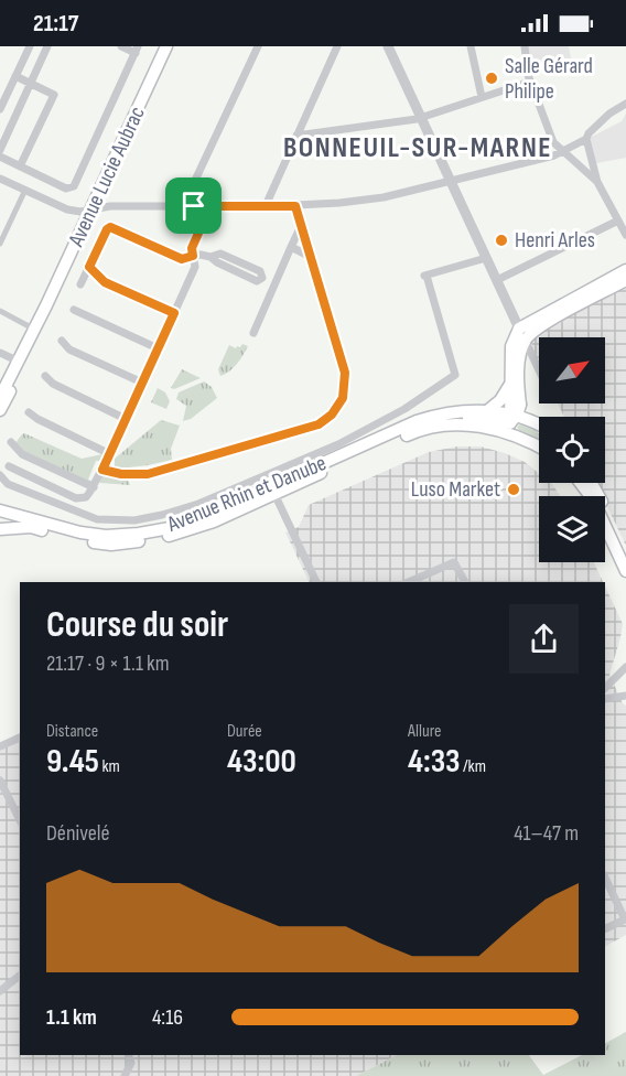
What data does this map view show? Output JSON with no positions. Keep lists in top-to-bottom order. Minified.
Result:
{"streets":{"main road":["Avenue Lucie Aubrac","Avenue Rhin et Danube"]},"districts":["BONNEUIL-SUR-MARNE"],"places":["Salle Gérard Philipe","Henri Arles","Luso Market"],"north":"top right","page":{"status":"21:17","heading":["Course du soir","21:17 · 9 × 1.1 km"],"stats":[["Distance","9.45 km"],["Durée","43:00"],["Allure","4:33 /km"]],"chart":["Dénivelé","41–47 m"],"list":[{"name":"1.1 km","note":"4:16"}]}}
